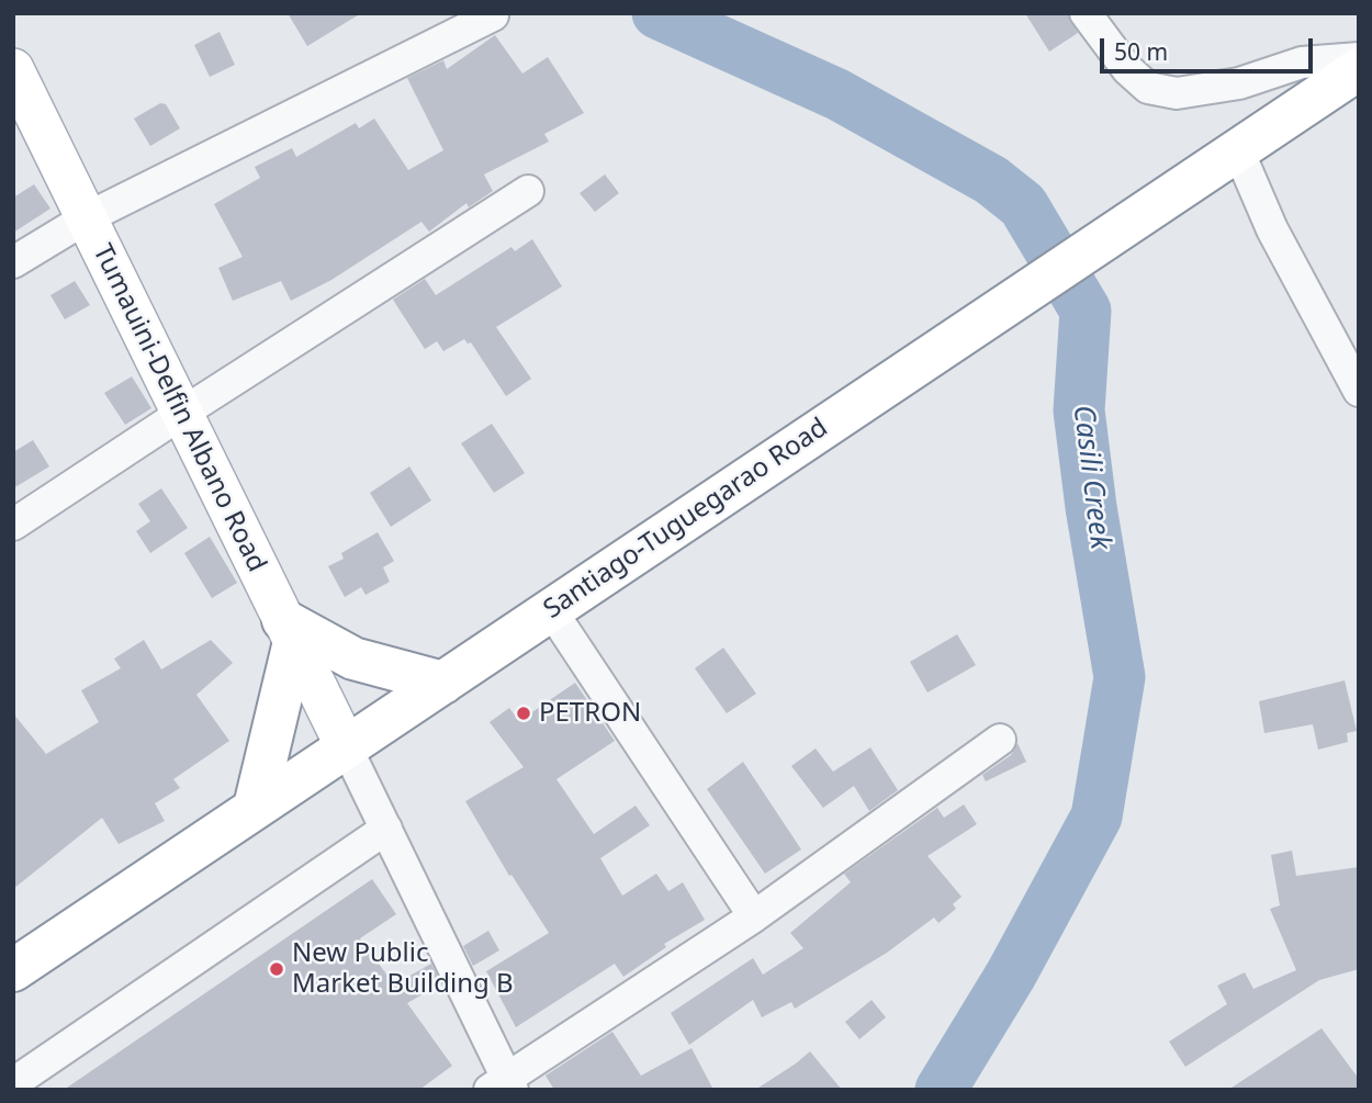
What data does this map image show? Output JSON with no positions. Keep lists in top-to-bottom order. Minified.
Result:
{"streets":{"highway":["Santiago-Tuguegarao Road"],"main road":["Tumauini-Delfin Albano Road"]},"crossings":[["Tumauini-Delfin Albano Road","Santiago-Tuguegarao Road"]],"water":["Casili Creek"],"places":["PETRON","New Public Market Building B"],"scale_bar":"50 m"}
